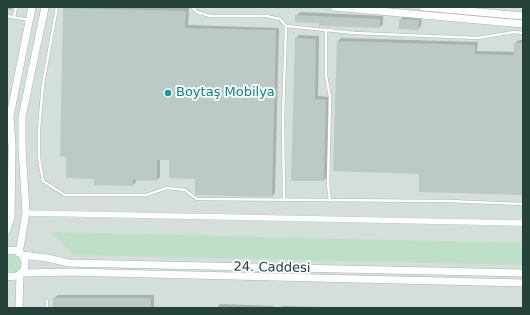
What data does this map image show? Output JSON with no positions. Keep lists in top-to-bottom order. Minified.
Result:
{"streets":{"street":["24. Caddesi"]},"places":["Boytaş Mobilya"]}
